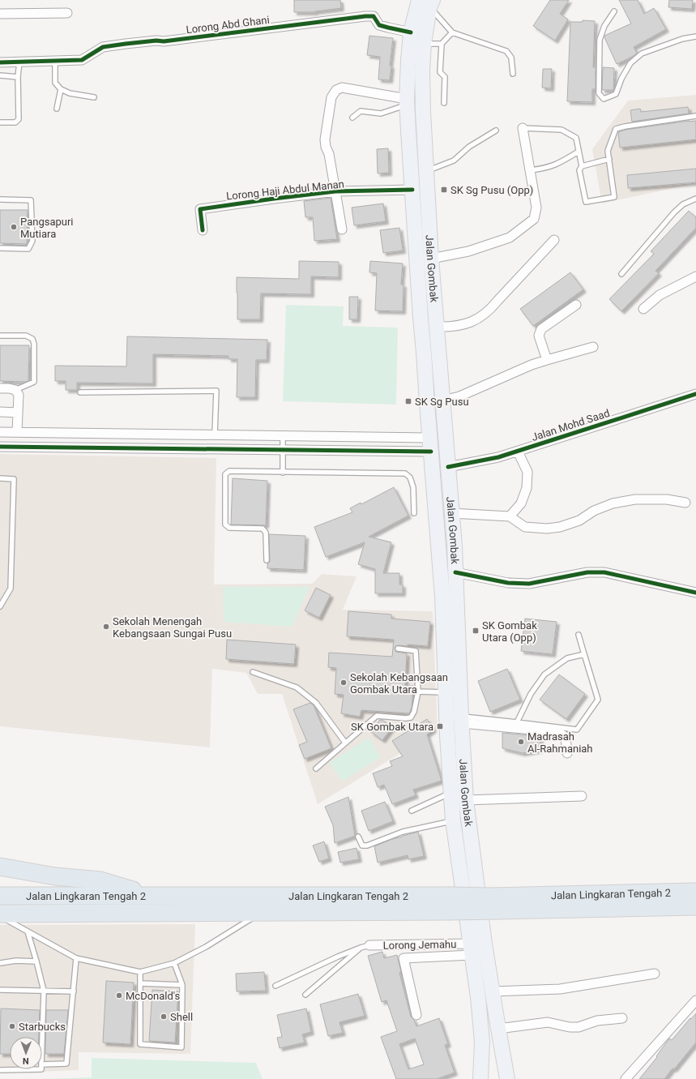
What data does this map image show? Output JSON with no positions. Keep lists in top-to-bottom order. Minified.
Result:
{"streets":{"highway":["Jalan Lingkaran Tengah 2"],"main road":["Jalan Gombak"],"street":["Lorong Abd Ghani","Lorong Haji Abdul Manan","Jalan Mohd Saad","Lorong Jemahu"]},"crossings":[["Lorong Abd Ghani","Jalan Gombak"],["Lorong Haji Abdul Manan","Jalan Gombak"],["Jalan Gombak","Jalan Mohd Saad"],["Jalan Gombak","Lorong Jemahu"]],"places":{"transit":["SK Sg Pusu (Opp)","SK Sg Pusu","SK Gombak Utara (Opp)","SK Gombak Utara"],"other":["Pangsapuri Mutiara","Sekolah Menengah Kebangsaan Sungai Pusu","Sekolah Kebangsaan Gombak Utara","Madrasah Al-Rahmaniah","McDonald's","Shell","Starbucks"]},"north":"bottom"}
